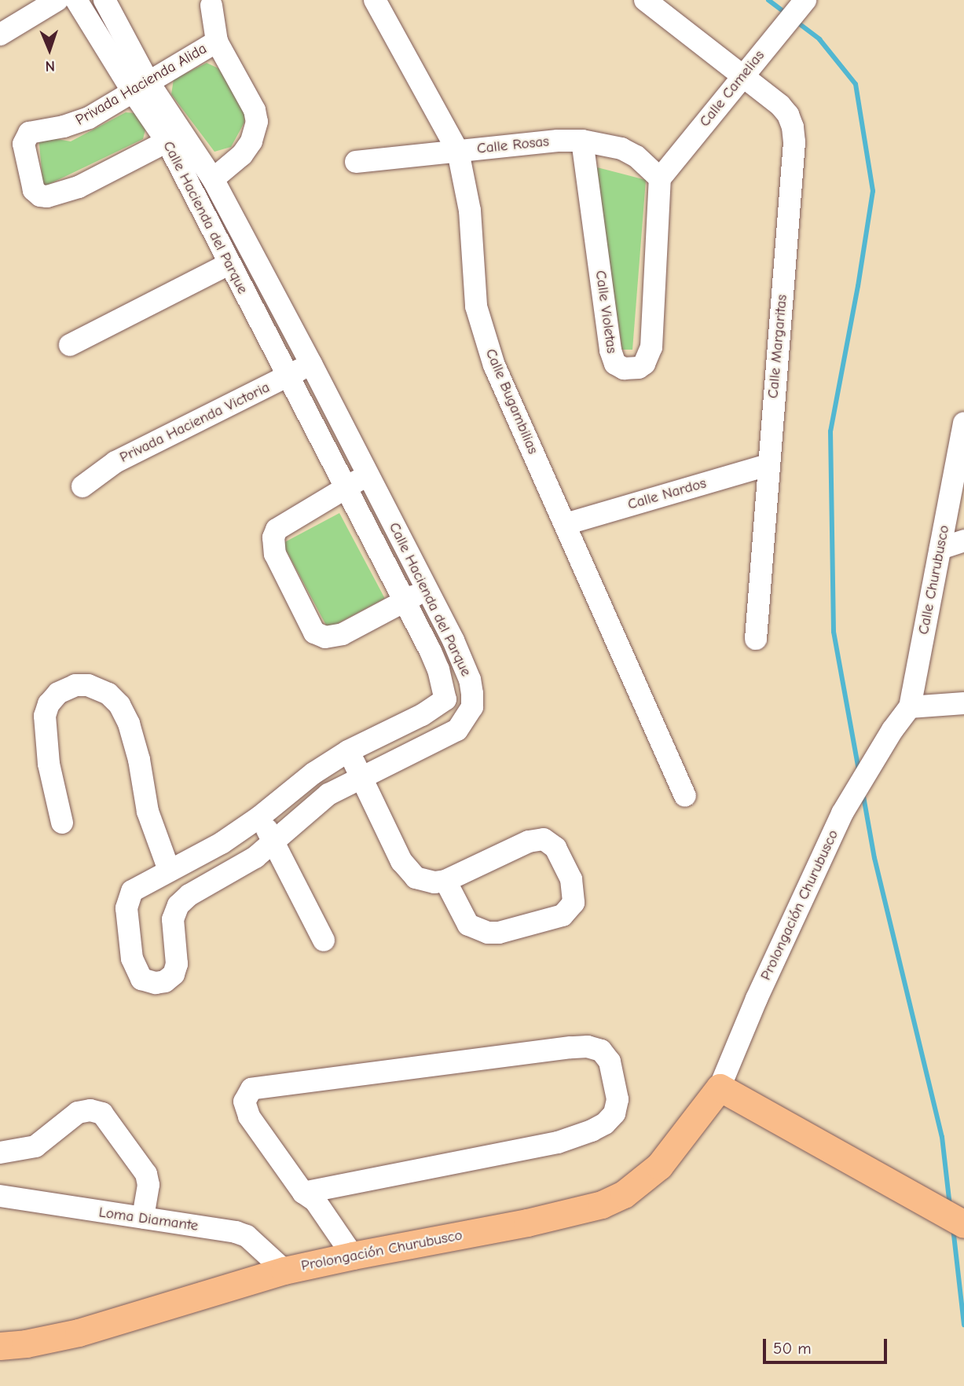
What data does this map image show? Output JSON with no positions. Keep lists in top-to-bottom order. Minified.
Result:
{"streets":{"main road":["Prolongación Churubusco"],"street":["Privada Hacienda Alida","Calle Camelias","Calle Rosas","Calle Hacienda del Parque","Calle Violetas","Calle Margaritas","Calle Bugambilias","Privada Hacienda Victoria","Calle Nardos","Calle Churubusco","Loma Diamante"]},"crossings":[["Privada Hacienda Alida","Calle Hacienda del Parque"],["Calle Camelias","Calle Rosas"],["Calle Camelias","Calle Violetas"],["Calle Camelias","Calle Margaritas"],["Calle Rosas","Calle Violetas"],["Calle Rosas","Calle Bugambilias"],["Calle Hacienda del Parque","Privada Hacienda Victoria"],["Calle Margaritas","Calle Nardos"],["Calle Bugambilias","Calle Nardos"],["Calle Churubusco","Prolongación Churubusco"],["Prolongación Churubusco","Loma Diamante"]],"scale_bar":"50 m","north":"bottom"}
